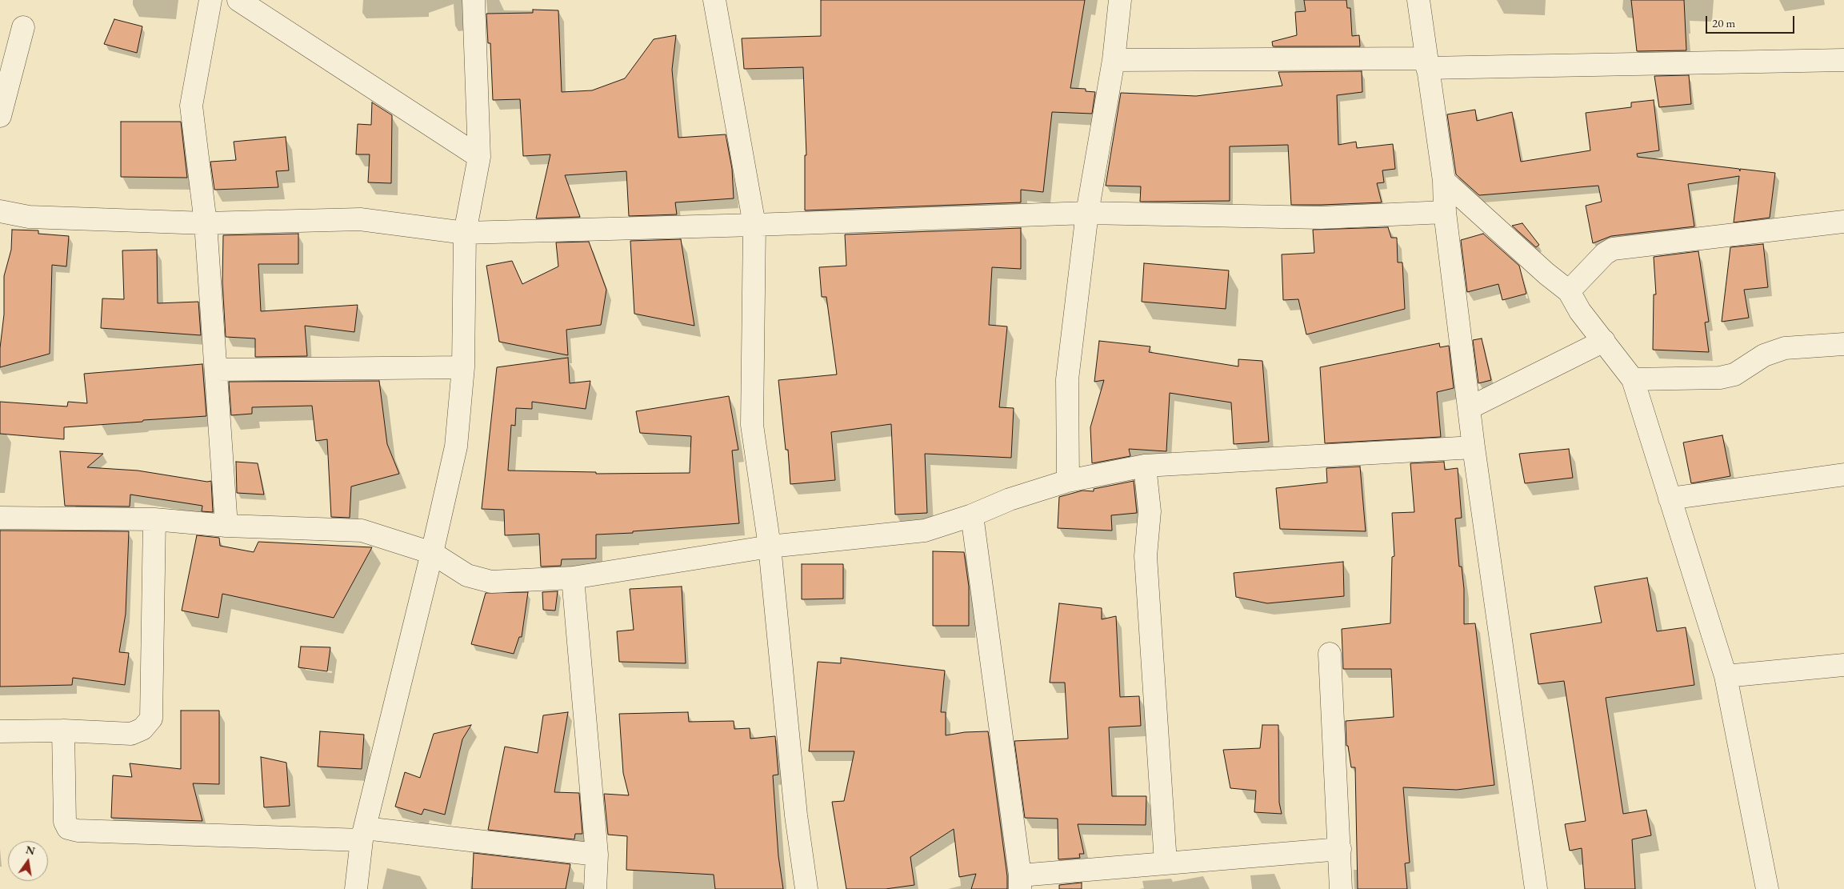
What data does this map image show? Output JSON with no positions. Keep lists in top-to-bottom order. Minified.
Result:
{"scale_bar":"20 m","north":"top"}
